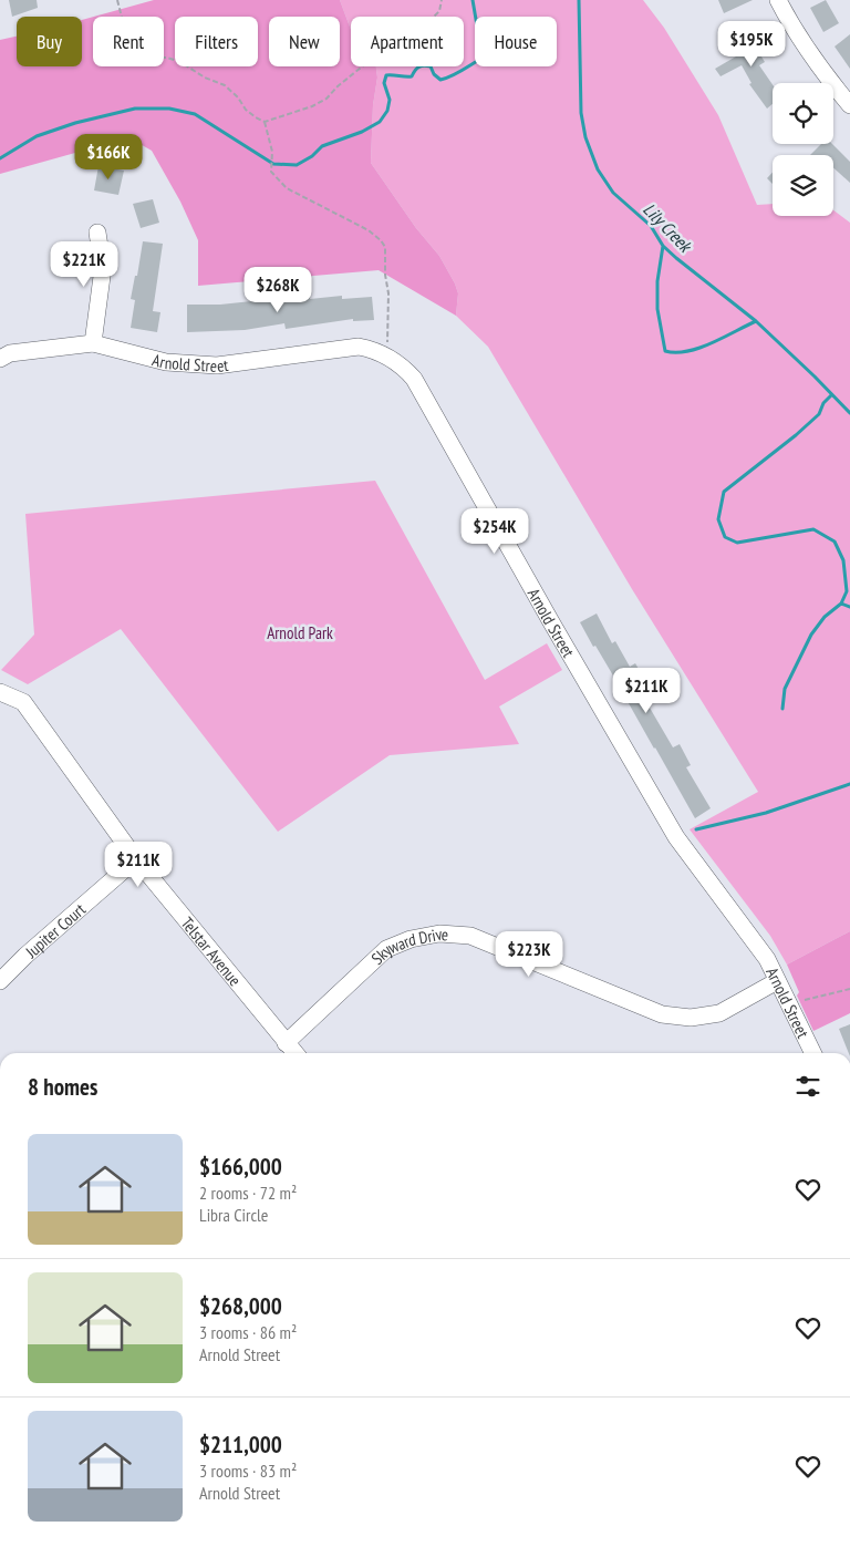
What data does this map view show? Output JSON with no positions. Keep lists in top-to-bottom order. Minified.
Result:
{"streets":{"street":["Arnold Street","Jupiter Court","Telstar Avenue","Skyward Drive"]},"crossings":[["Arnold Street","Skyward Drive"],["Jupiter Court","Telstar Avenue"],["Telstar Avenue","Skyward Drive"]],"water":["Lily Creek"],"parks":["Arnold Park"],"page":{"chip":["Buy","Rent","Filters","New","Apartment","House"],"price":["$195K","$166K","$221K","$268K","$254K","$211K","$211K","$223K"],"heading":"8 homes","list":[{"name":"$166,000","note":"2 rooms · 72 m² · Libra Circle"},{"name":"$268,000","note":"3 rooms · 86 m² · Arnold Street"},{"name":"$211,000","note":"3 rooms · 83 m² · Arnold Street"}]}}
